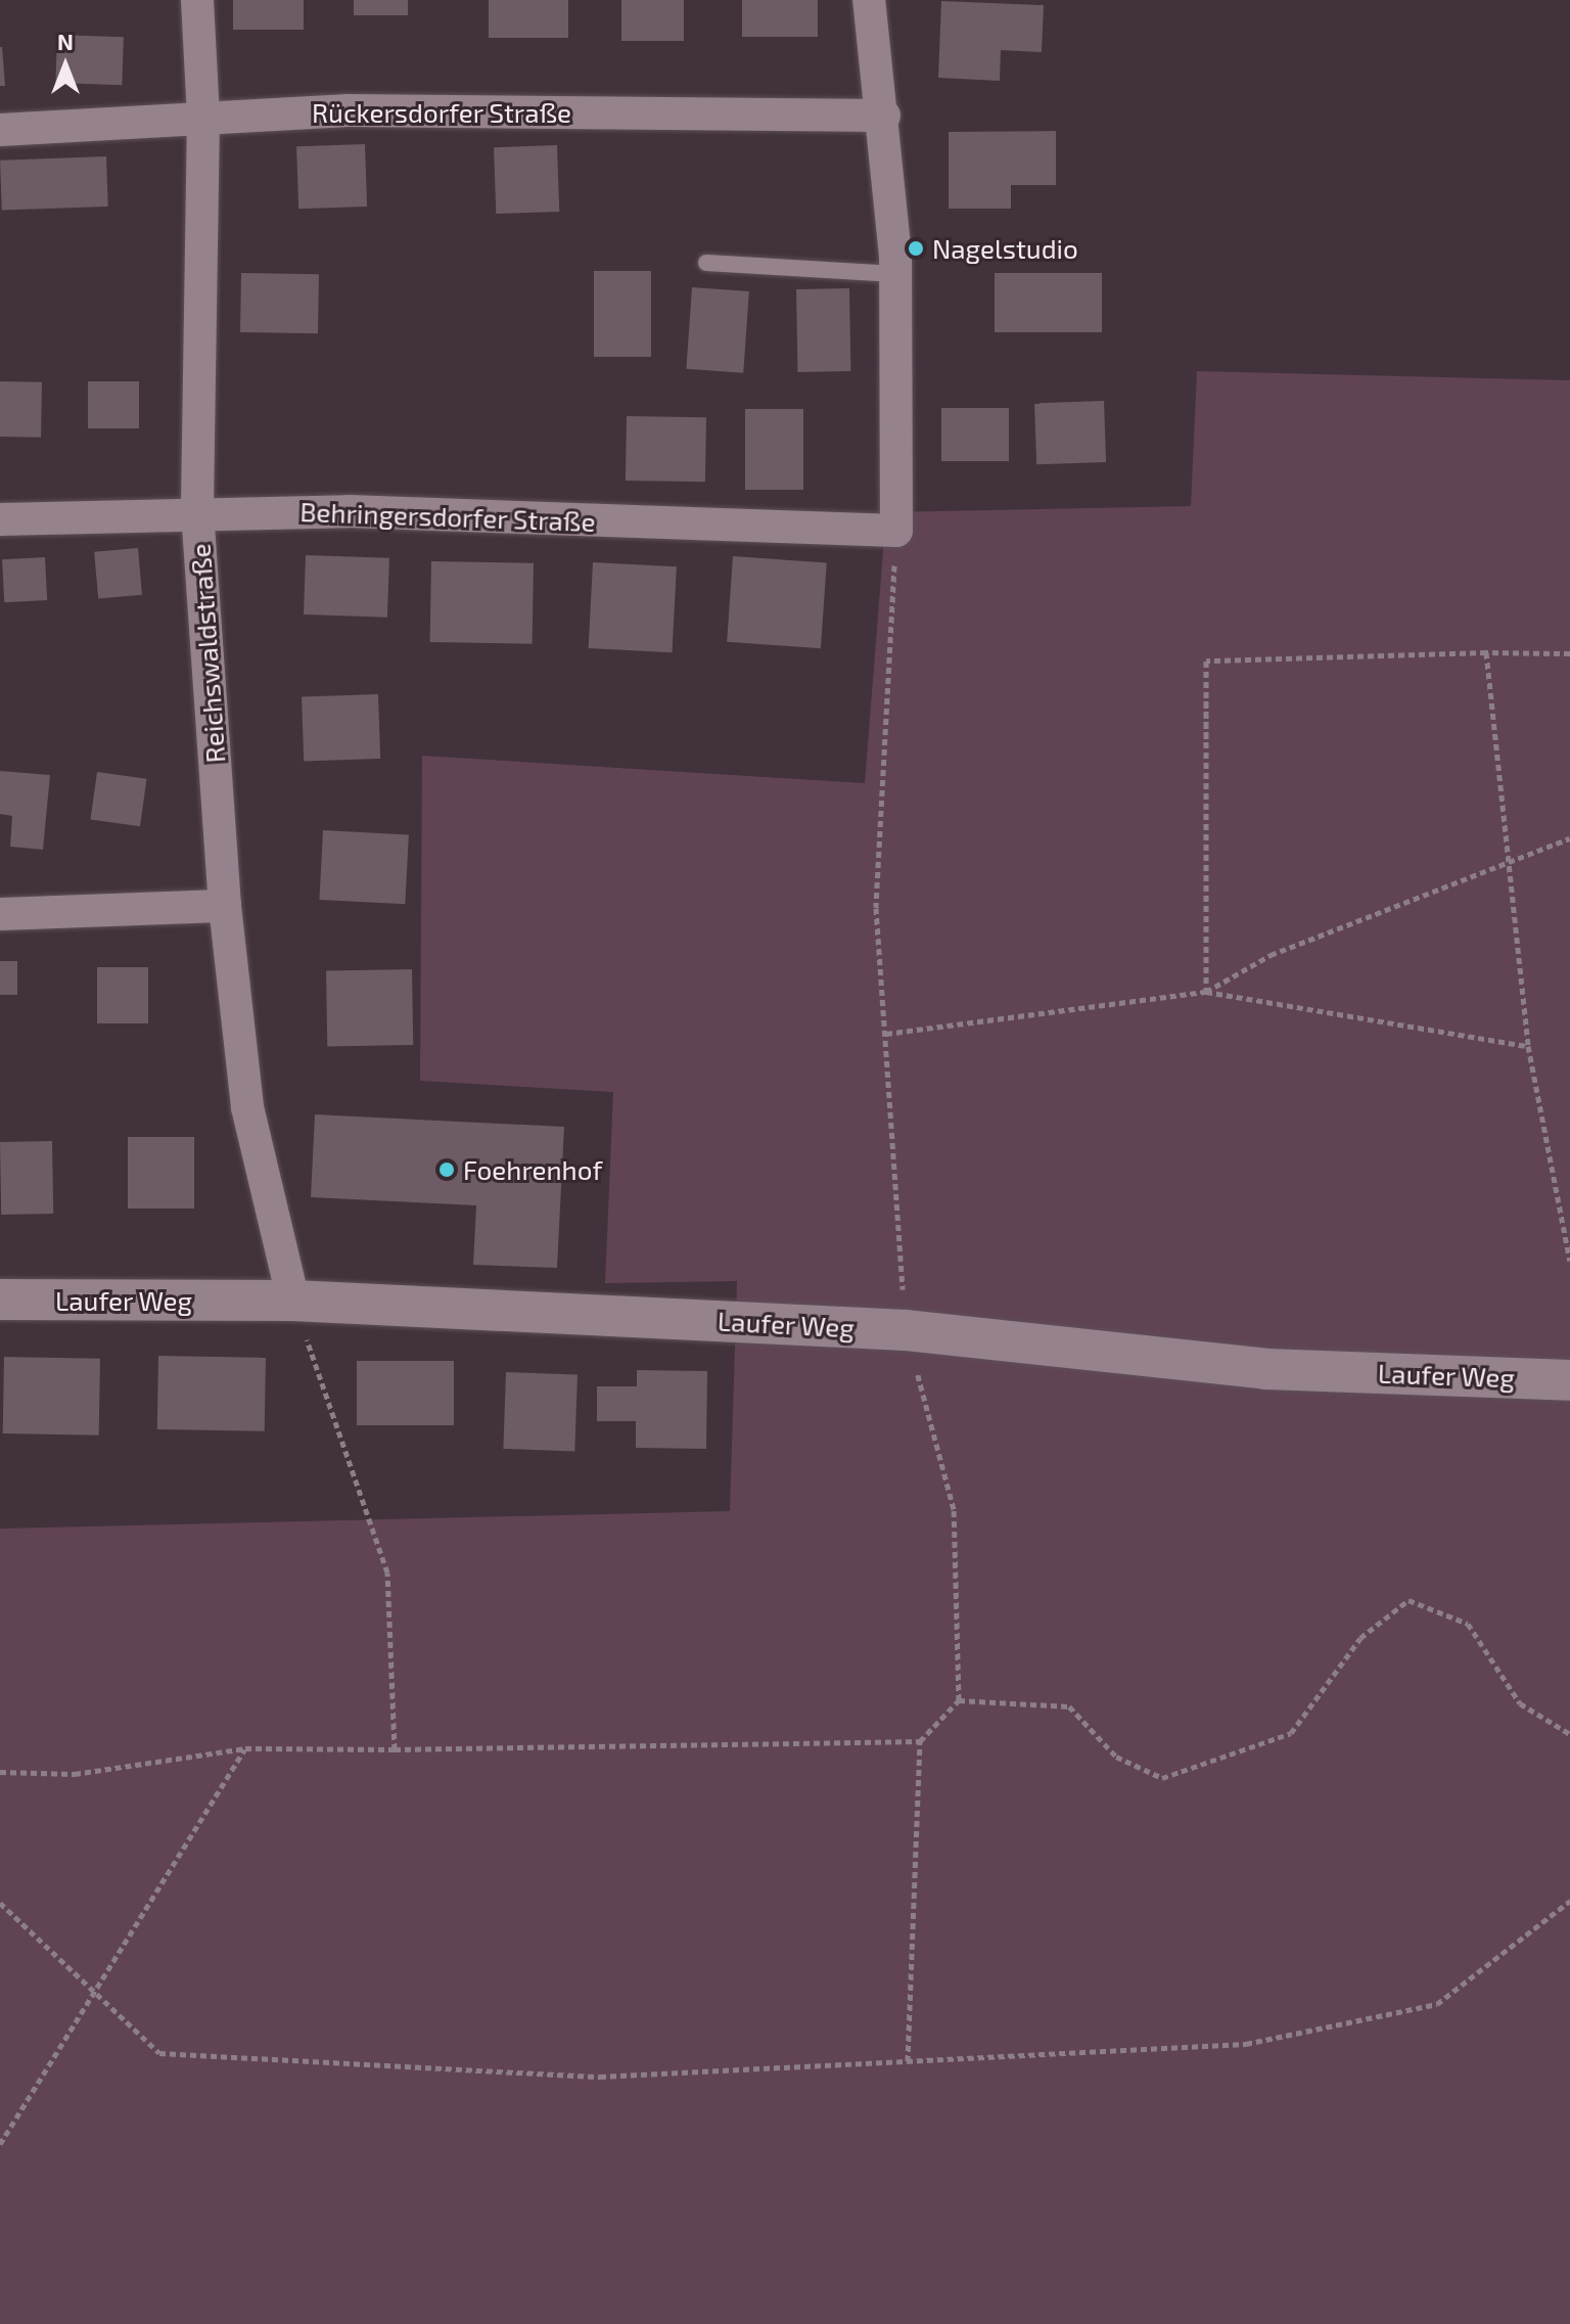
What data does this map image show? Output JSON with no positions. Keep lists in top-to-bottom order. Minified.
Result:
{"streets":{"street":["Rückersdorfer Straße","Behringersdorfer Straße","Reichswaldstraße","Laufer Weg"]},"crossings":[["Rückersdorfer Straße","Reichswaldstraße"],["Behringersdorfer Straße","Reichswaldstraße"],["Reichswaldstraße","Laufer Weg"]],"places":["Nagelstudio","Foehrenhof"],"north":"top"}
